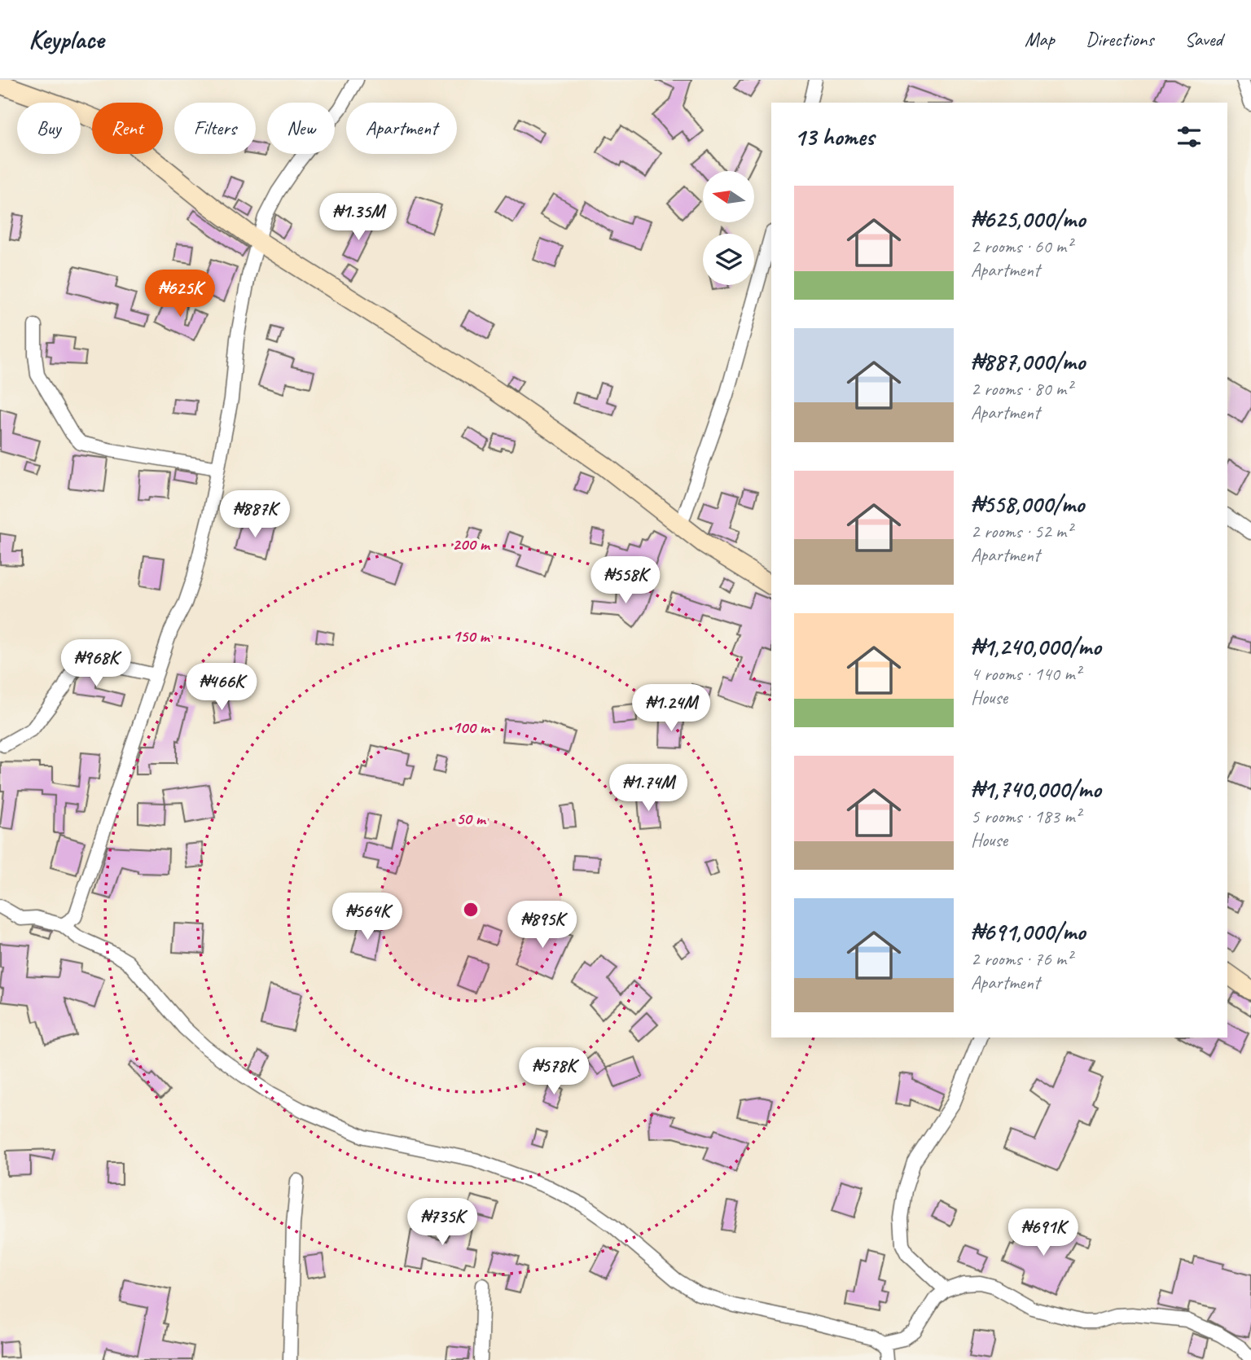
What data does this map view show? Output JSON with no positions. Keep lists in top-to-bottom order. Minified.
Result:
{"north":"left","page":{"header":"Keyplace","nav":["Map","Directions","Saved"],"chip":["Buy","Rent","Filters","New","Apartment"],"heading":"13 homes","list":[{"name":"₦625,000/mo","note":"2 rooms · 60 m² · Apartment"},{"name":"₦887,000/mo","note":"2 rooms · 80 m² · Apartment"},{"name":"₦558,000/mo","note":"2 rooms · 52 m² · Apartment"},{"name":"₦1,240,000/mo","note":"4 rooms · 140 m² · House"},{"name":"₦1,740,000/mo","note":"5 rooms · 183 m² · House"},{"name":"₦691,000/mo","note":"2 rooms · 76 m² · Apartment"}],"price":["₦1.35M","₦625K","₦887K","₦558K","₦968K","₦466K","₦1.24M","₦1.74M","₦564K","₦895K","₦578K","₦735K","₦691K"]},"rings":["200 m","150 m","100 m","50 m"]}
